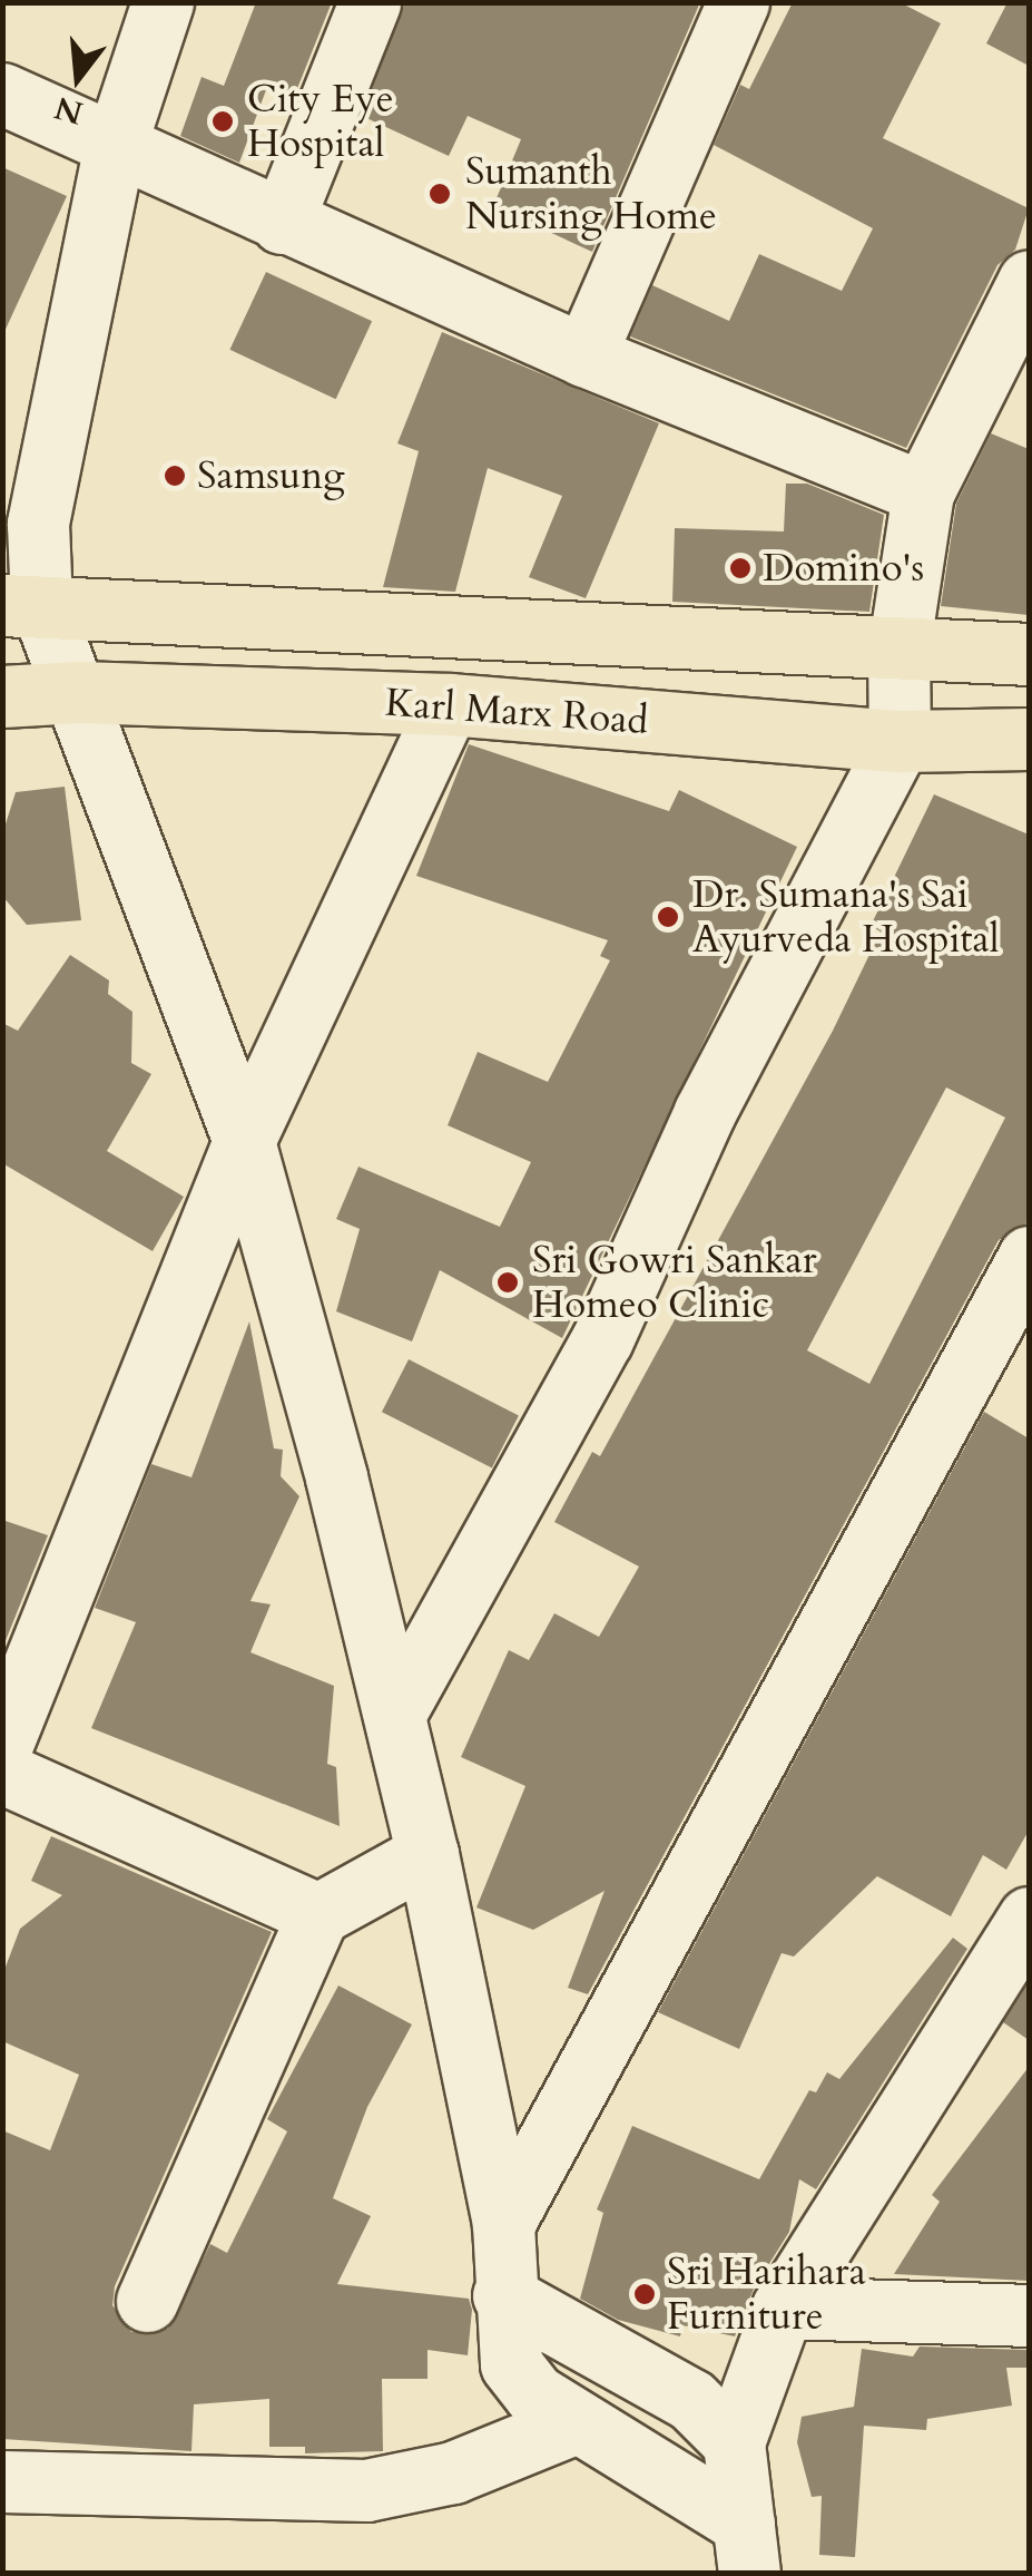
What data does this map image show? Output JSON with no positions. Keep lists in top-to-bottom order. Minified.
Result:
{"streets":{"main road":["Karl Marx Road"]},"places":["City Eye Hospital","Sumanth Nursing Home","Samsung","Domino's","Dr. Sumana's Sai Ayurveda Hospital","Sri Gowri Sankar Homeo Clinic","Sri Harihara Furniture"],"north":"bottom"}
